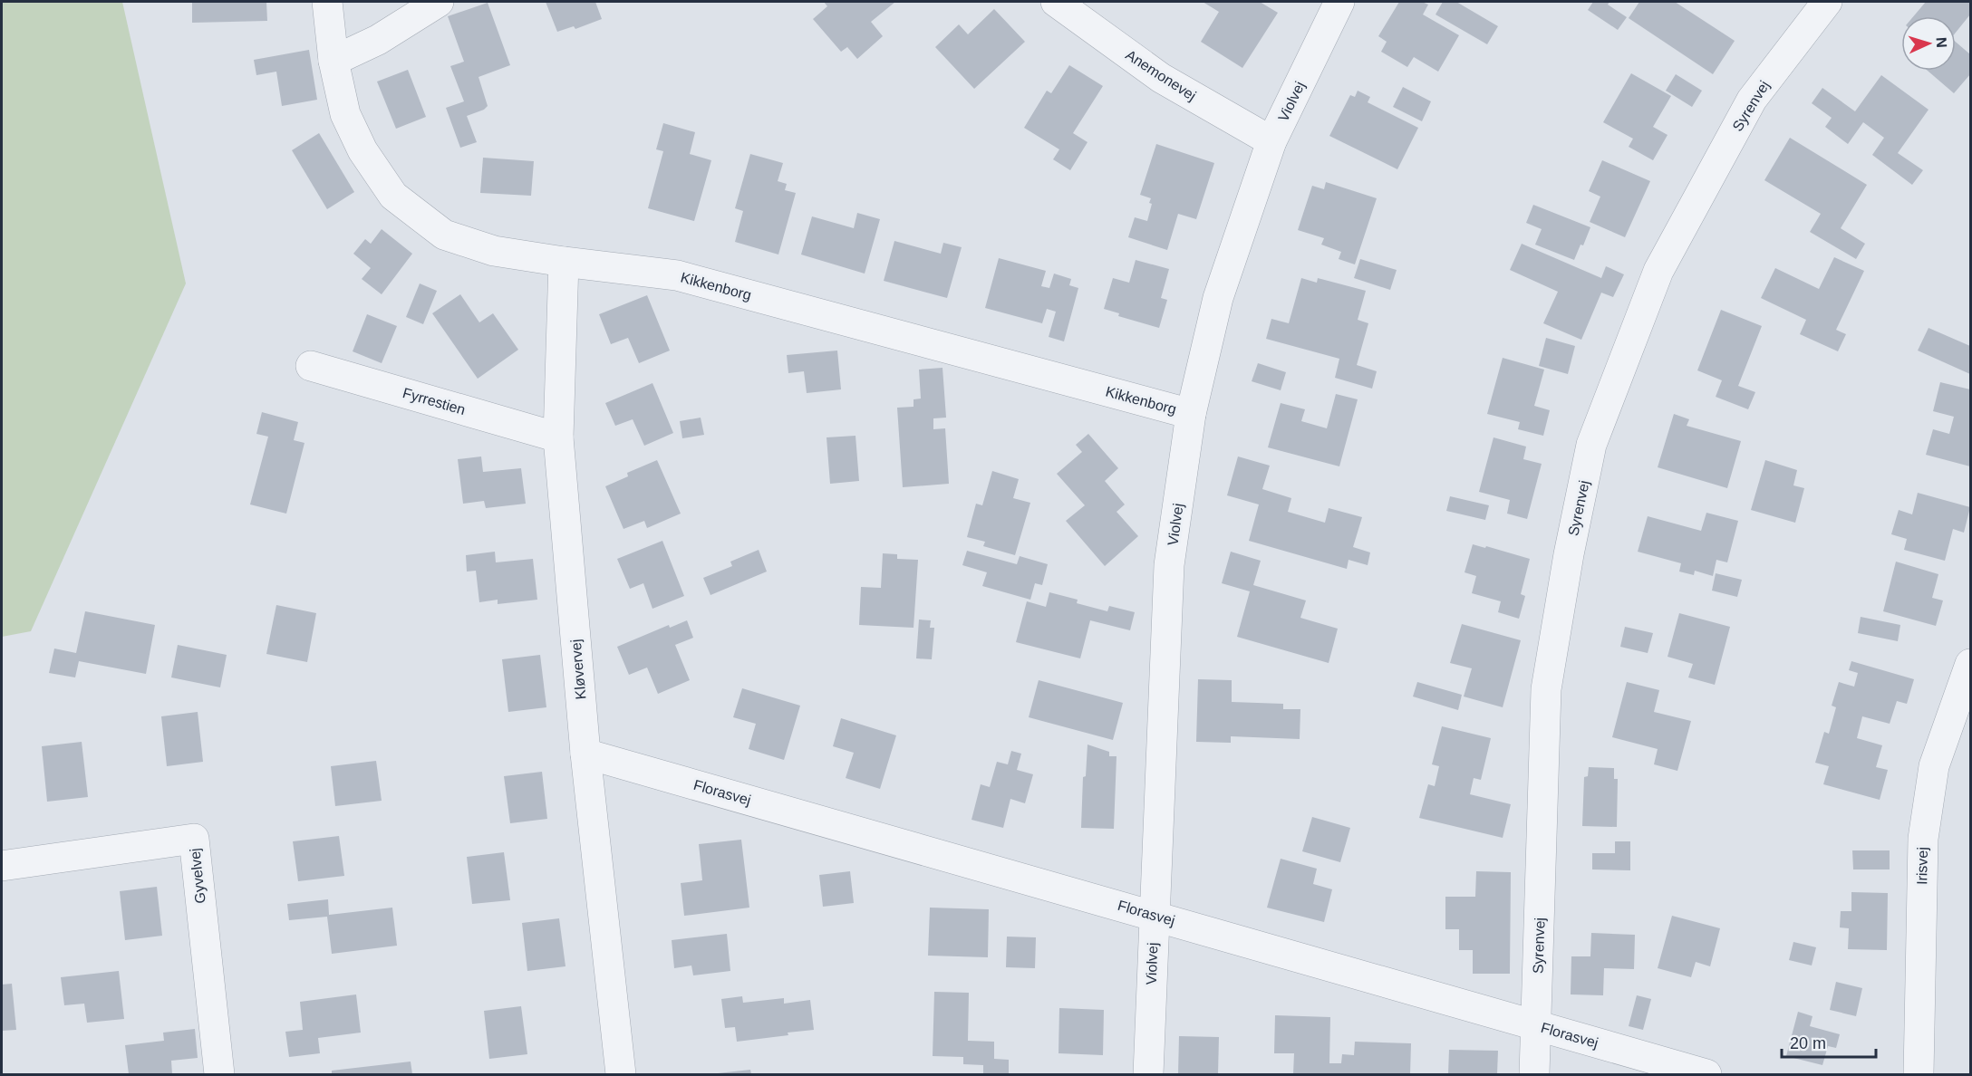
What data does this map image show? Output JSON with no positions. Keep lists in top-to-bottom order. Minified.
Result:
{"streets":{"street":["Anemonevej","Violvej","Syrenvej","Kikkenborg","Fyrrestien","Kløvervej","Florasvej","Irisvej","Gyvelvej"]},"crossings":[["Anemonevej","Violvej"],["Violvej","Kikkenborg"],["Violvej","Florasvej"],["Syrenvej","Florasvej"],["Kikkenborg","Kløvervej"],["Fyrrestien","Kløvervej"],["Kløvervej","Florasvej"]],"scale_bar":"20 m","north":"right"}
